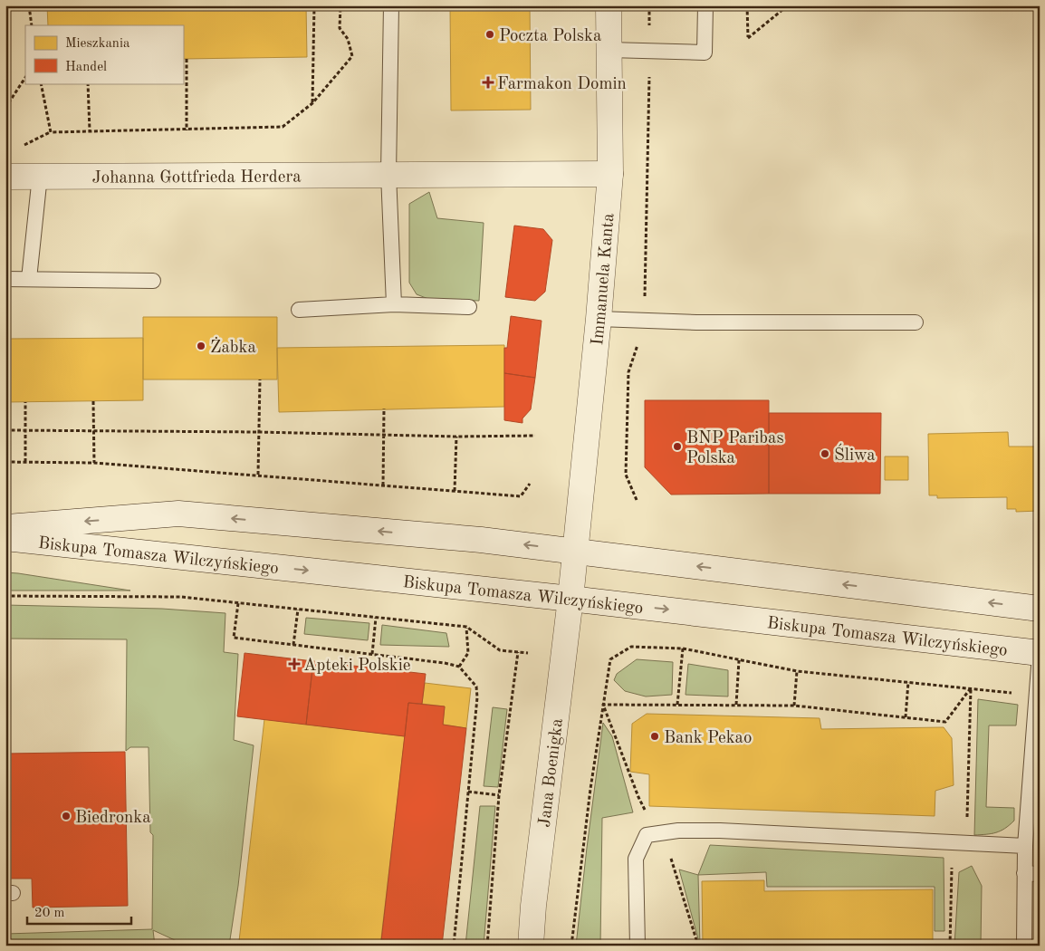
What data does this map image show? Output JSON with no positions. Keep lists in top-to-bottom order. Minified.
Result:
{"streets":{"street":["Johanna Gottfrieda Herdera","Immanuela Kanta","Biskupa Tomasza Wilczyńskiego","Jana Boenigka"]},"crossings":[["Johanna Gottfrieda Herdera","Immanuela Kanta"],["Immanuela Kanta","Biskupa Tomasza Wilczyńskiego"],["Immanuela Kanta","Jana Boenigka"],["Biskupa Tomasza Wilczyńskiego","Jana Boenigka"]],"places":{"other":["Poczta Polska","Żabka","BNP Paribas Polska","Śliwa","Bank Pekao","Biedronka"],"health":["Farmakon Domin","Apteki Polskie"]},"legend":["Mieszkania","Handel"],"scale_bar":"20 m"}
